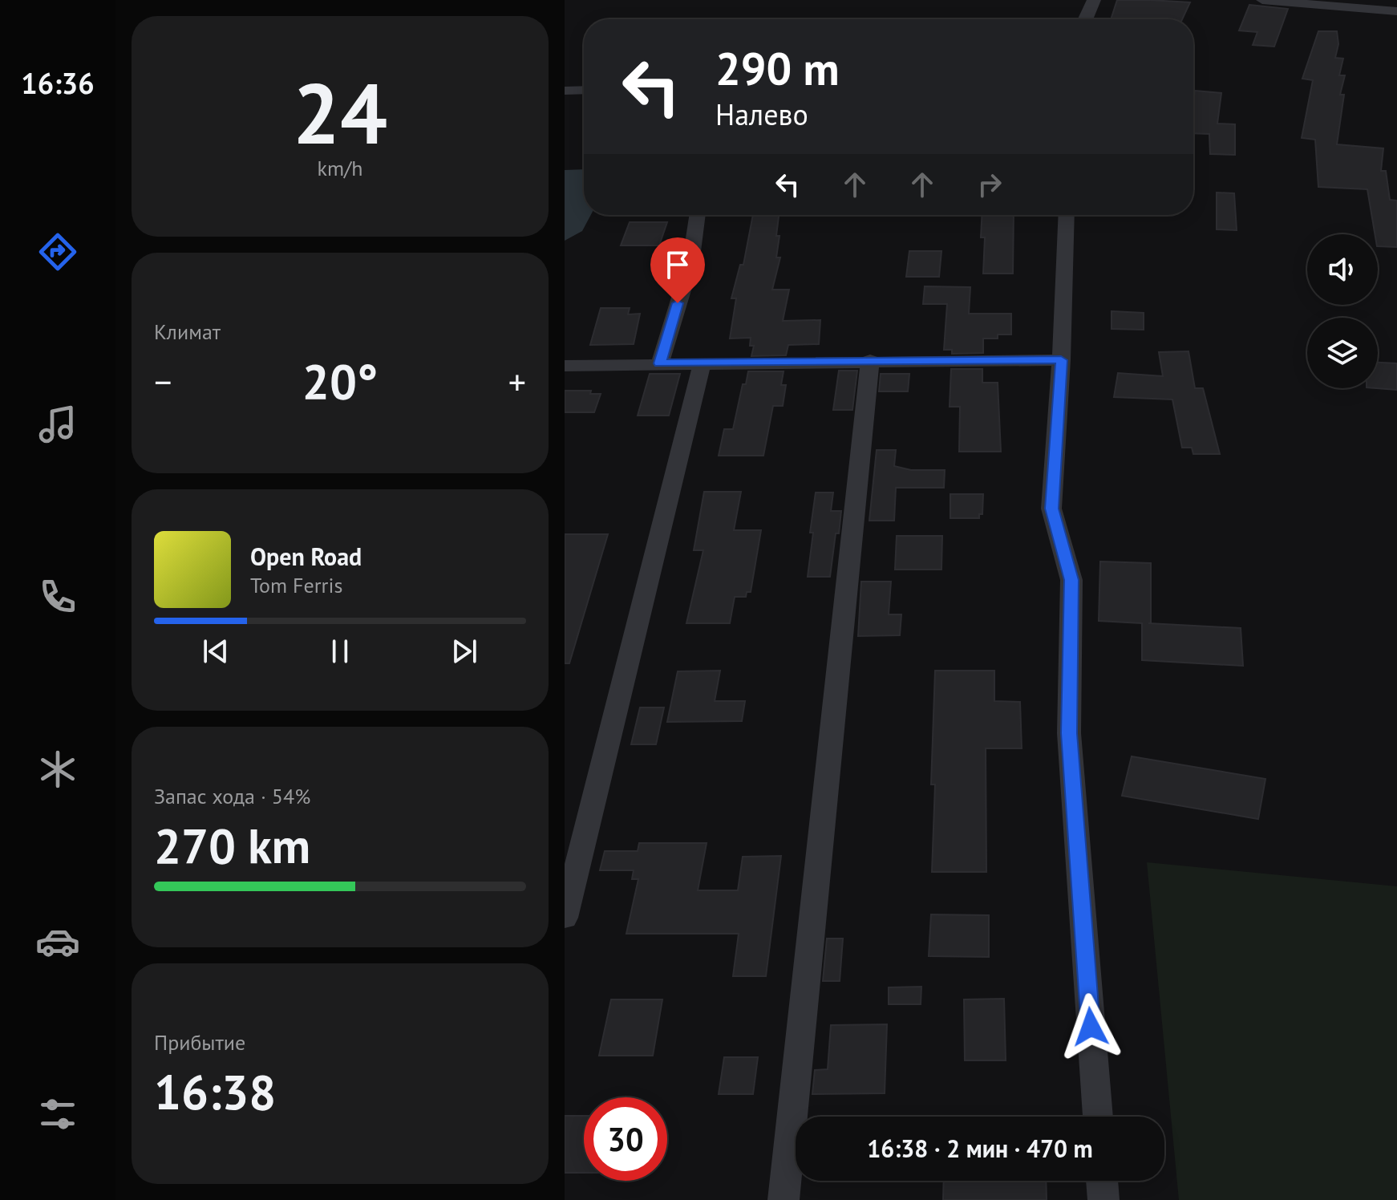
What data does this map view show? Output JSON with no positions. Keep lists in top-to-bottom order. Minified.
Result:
{"page":{"tabs":"16:36","tile":[["24","km/h"],"Климат",["Запас хода · 54%","270 km"],["Прибытие","16:38"]],"turn":["290 m","Налево"],"heat":["−","20°","+"],"song":["Open Road","Tom Ferris"],"limit":"30","trip":"16:38 · 2 мин · 470 m"}}
